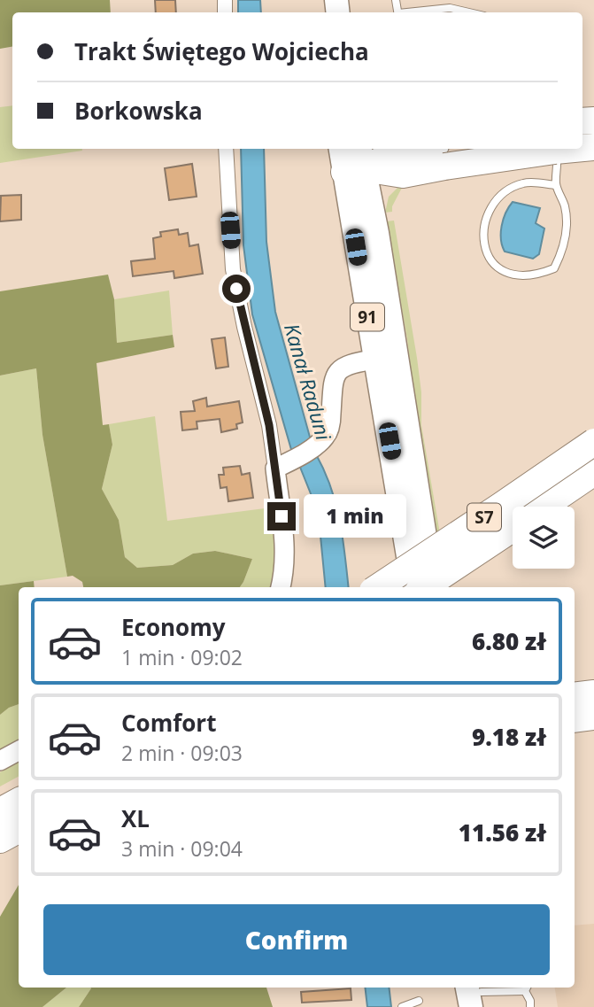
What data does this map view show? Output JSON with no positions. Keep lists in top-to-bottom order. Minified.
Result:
{"streets":{"highway":["S7"],"main road":["91"]},"water":["Kanał Raduni"],"page":{"banner":["Trakt Świętego Wojciecha","Borkowska"],"bubble":"1 min","list":[{"name":"Economy","note":"1 min · 09:02","value":"6.80 zł"},{"name":"Comfort","note":"2 min · 09:03","value":"9.18 zł"},{"name":"XL","note":"3 min · 09:04","value":"11.56 zł"}],"buttons":"Confirm"}}
